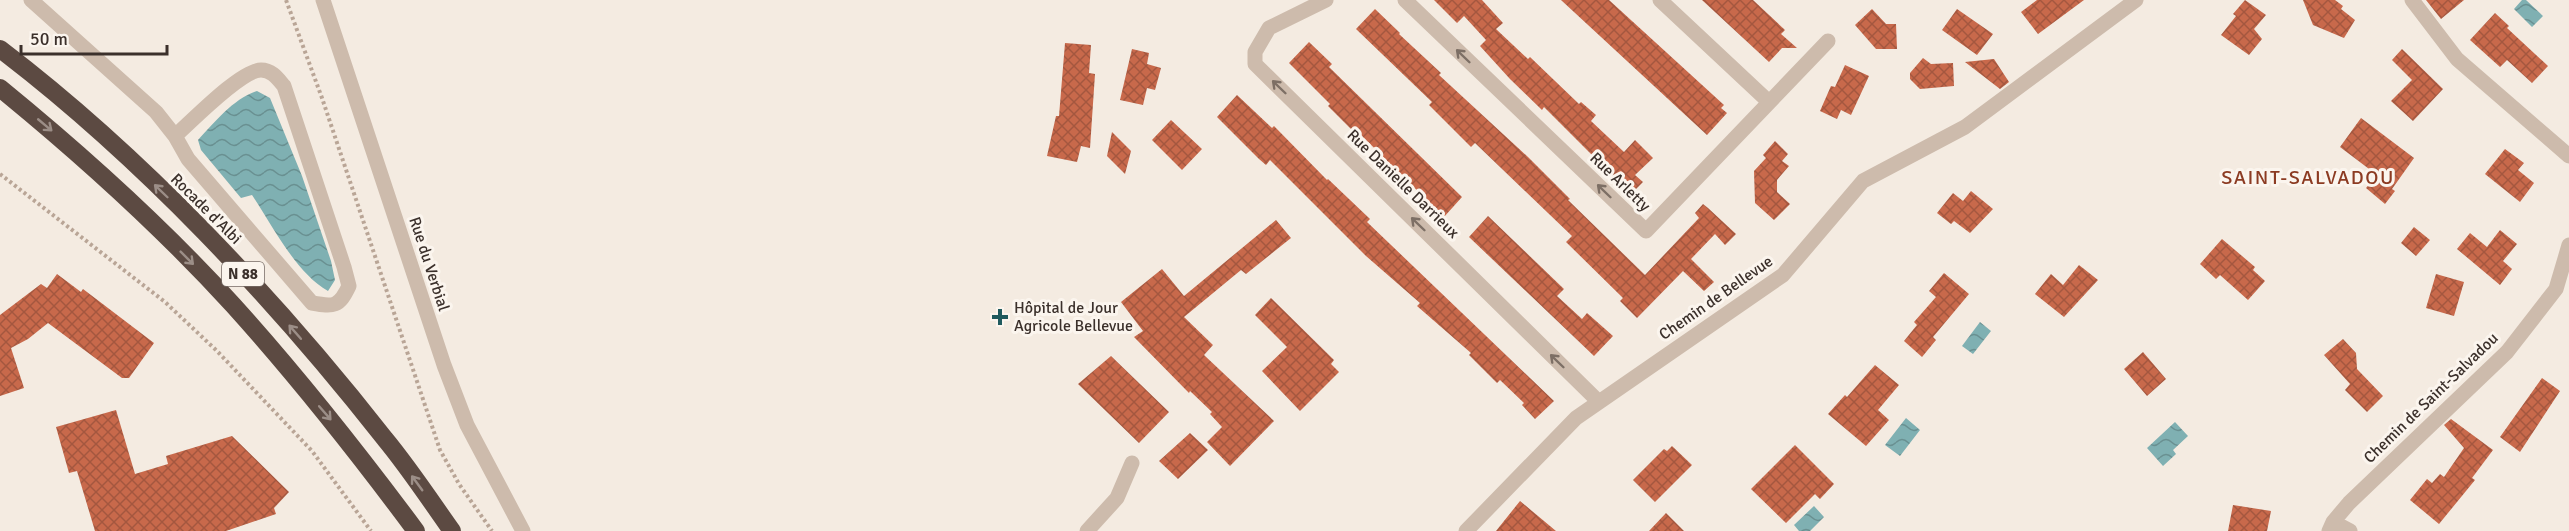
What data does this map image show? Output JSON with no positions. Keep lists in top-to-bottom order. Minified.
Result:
{"streets":{"highway":["Rocade d'Albi","N 88"],"street":["Rue Arletty","Rue Danielle Darrieux","Rue du Verbial","Chemin de Bellevue","Chemin de Saint-Salvadou"]},"crossings":[["Rue Danielle Darrieux","Chemin de Bellevue"]],"one_way":["Rue Danielle Darrieux"],"districts":["SAINT-SALVADOU"],"places":{"health":["Hôpital de Jour Agricole Bellevue"]},"scale_bar":"50 m"}
